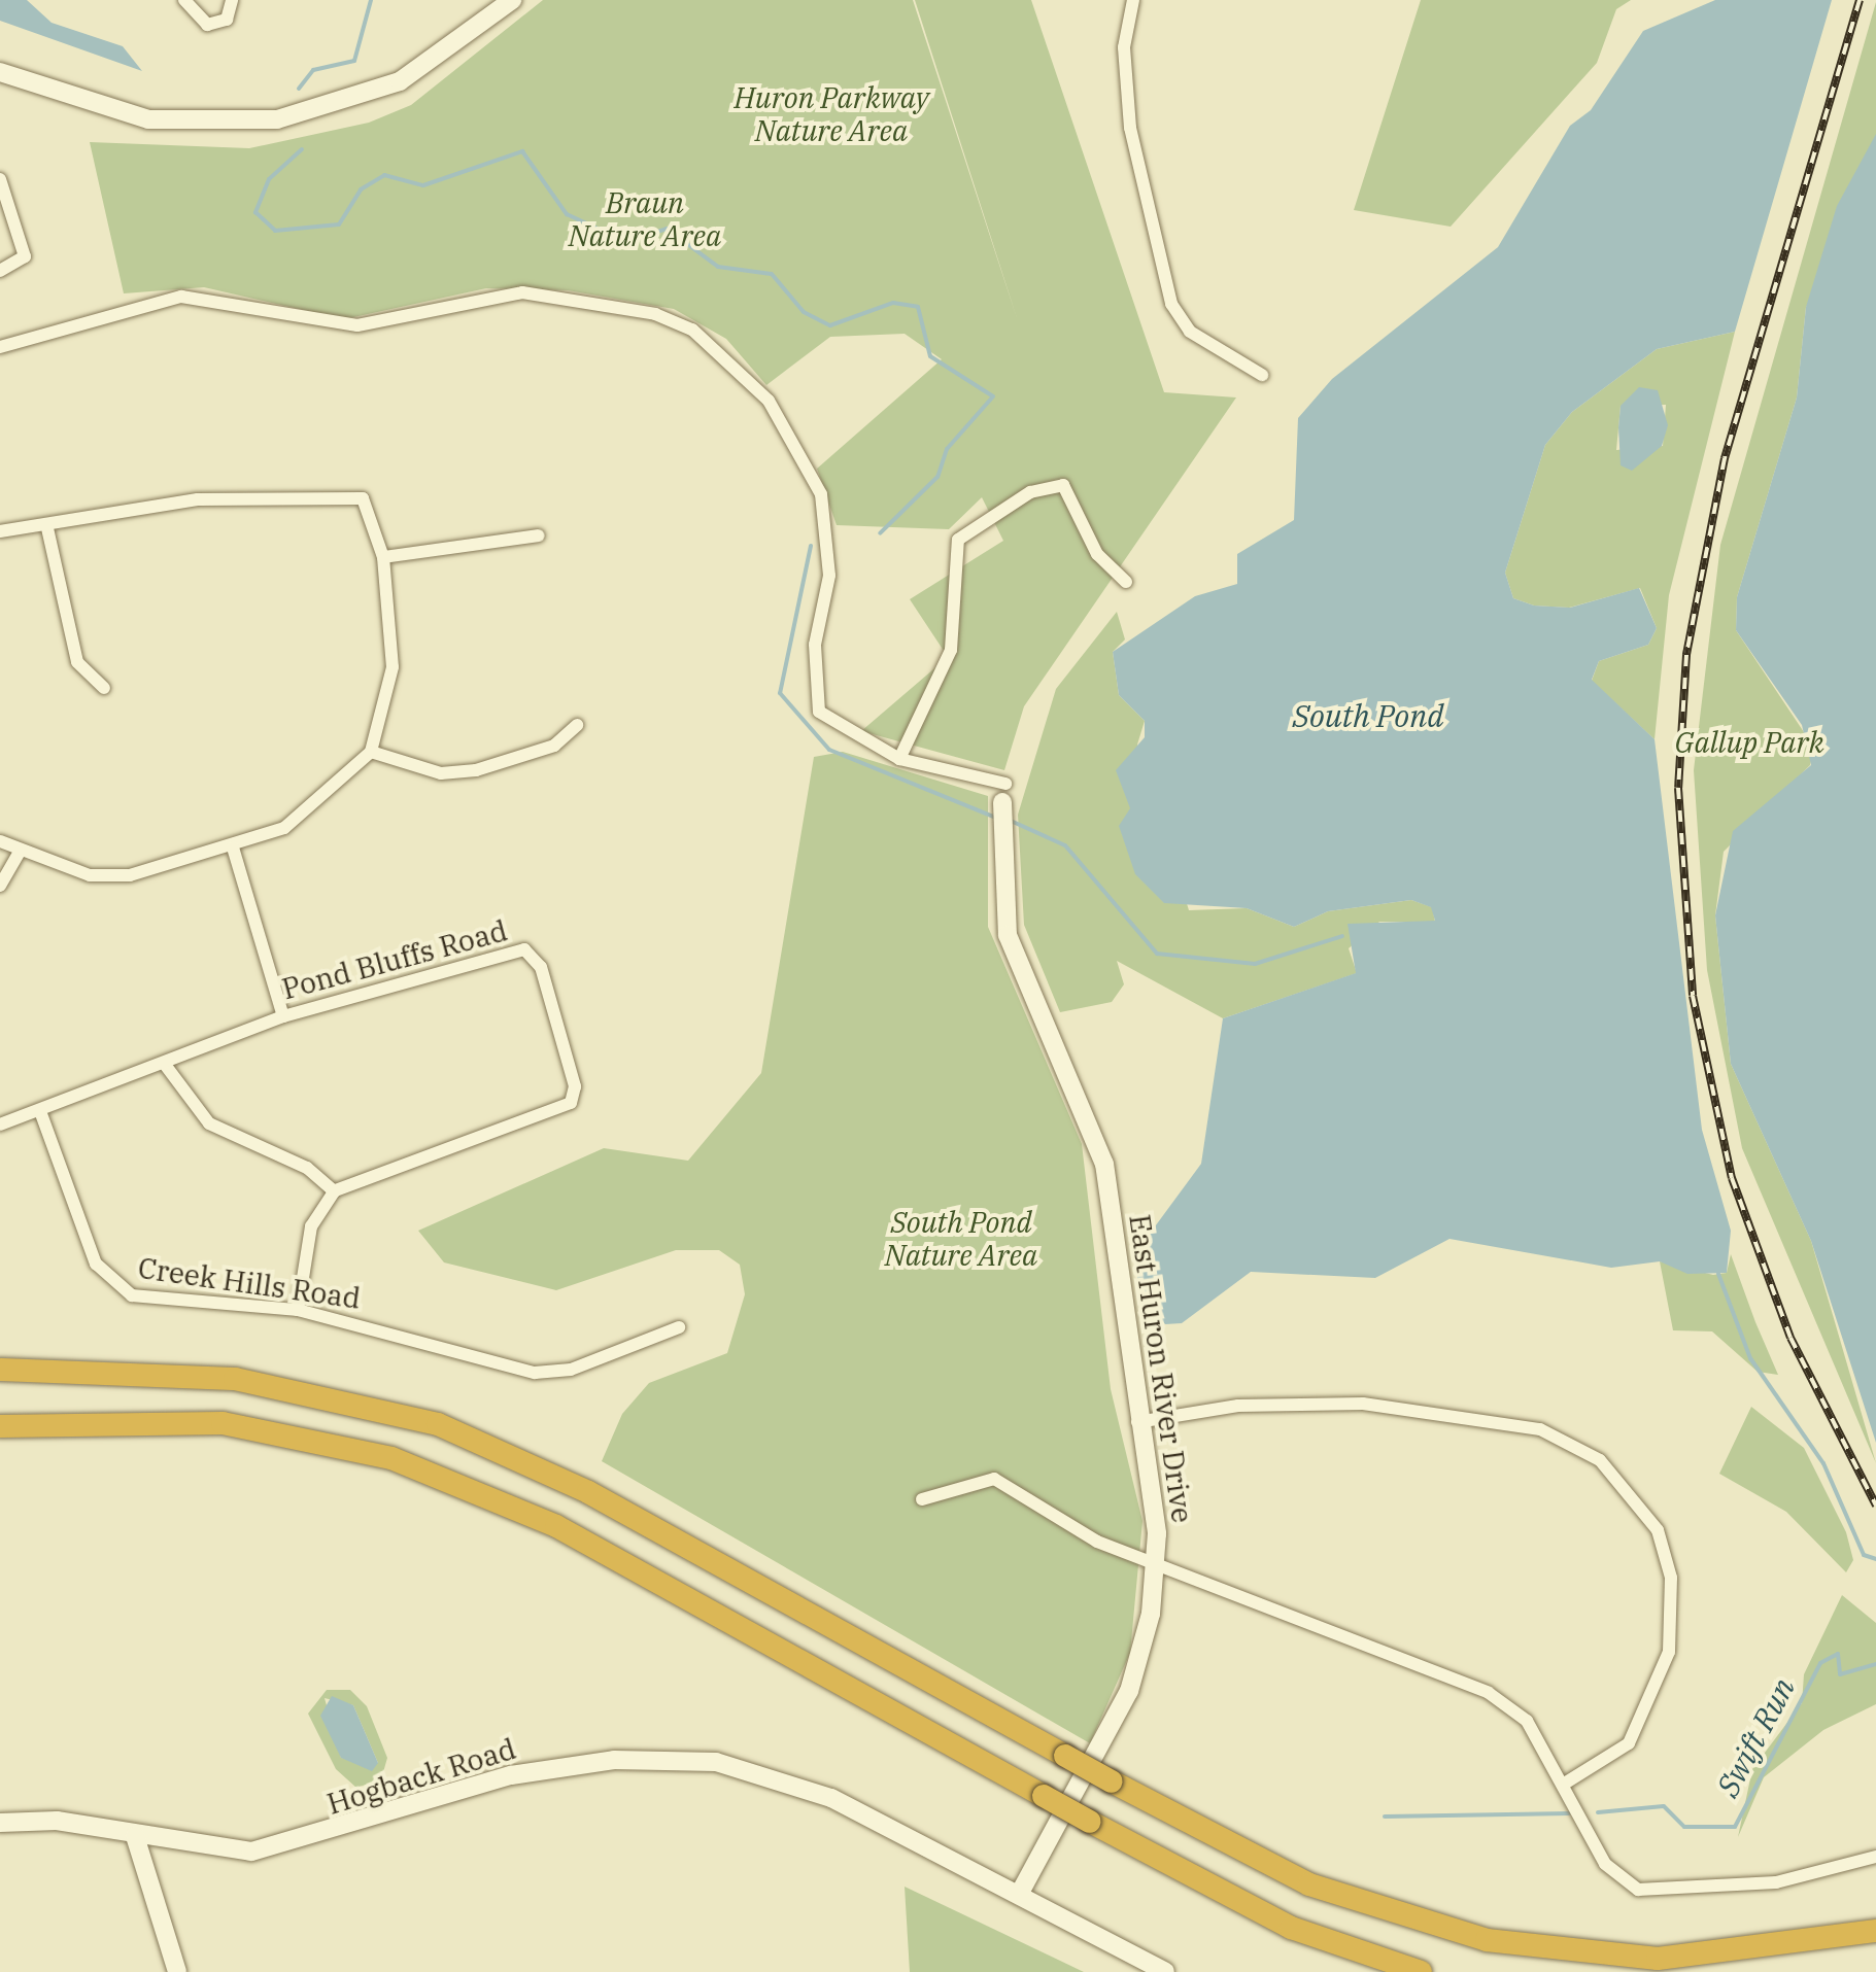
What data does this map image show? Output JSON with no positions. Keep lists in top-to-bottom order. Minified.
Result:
{"streets":{"main road":["East Huron River Drive","Hogback Road"],"street":["Pond Bluffs Road","Creek Hills Road"]},"crossings":[["Pond Bluffs Road","Creek Hills Road"],["East Huron River Drive","Hogback Road"]],"water":["South Pond","Swift Run"],"parks":["Huron Parkway Nature Area","Braun Nature Area","Gallup Park","South Pond Nature Area"]}
